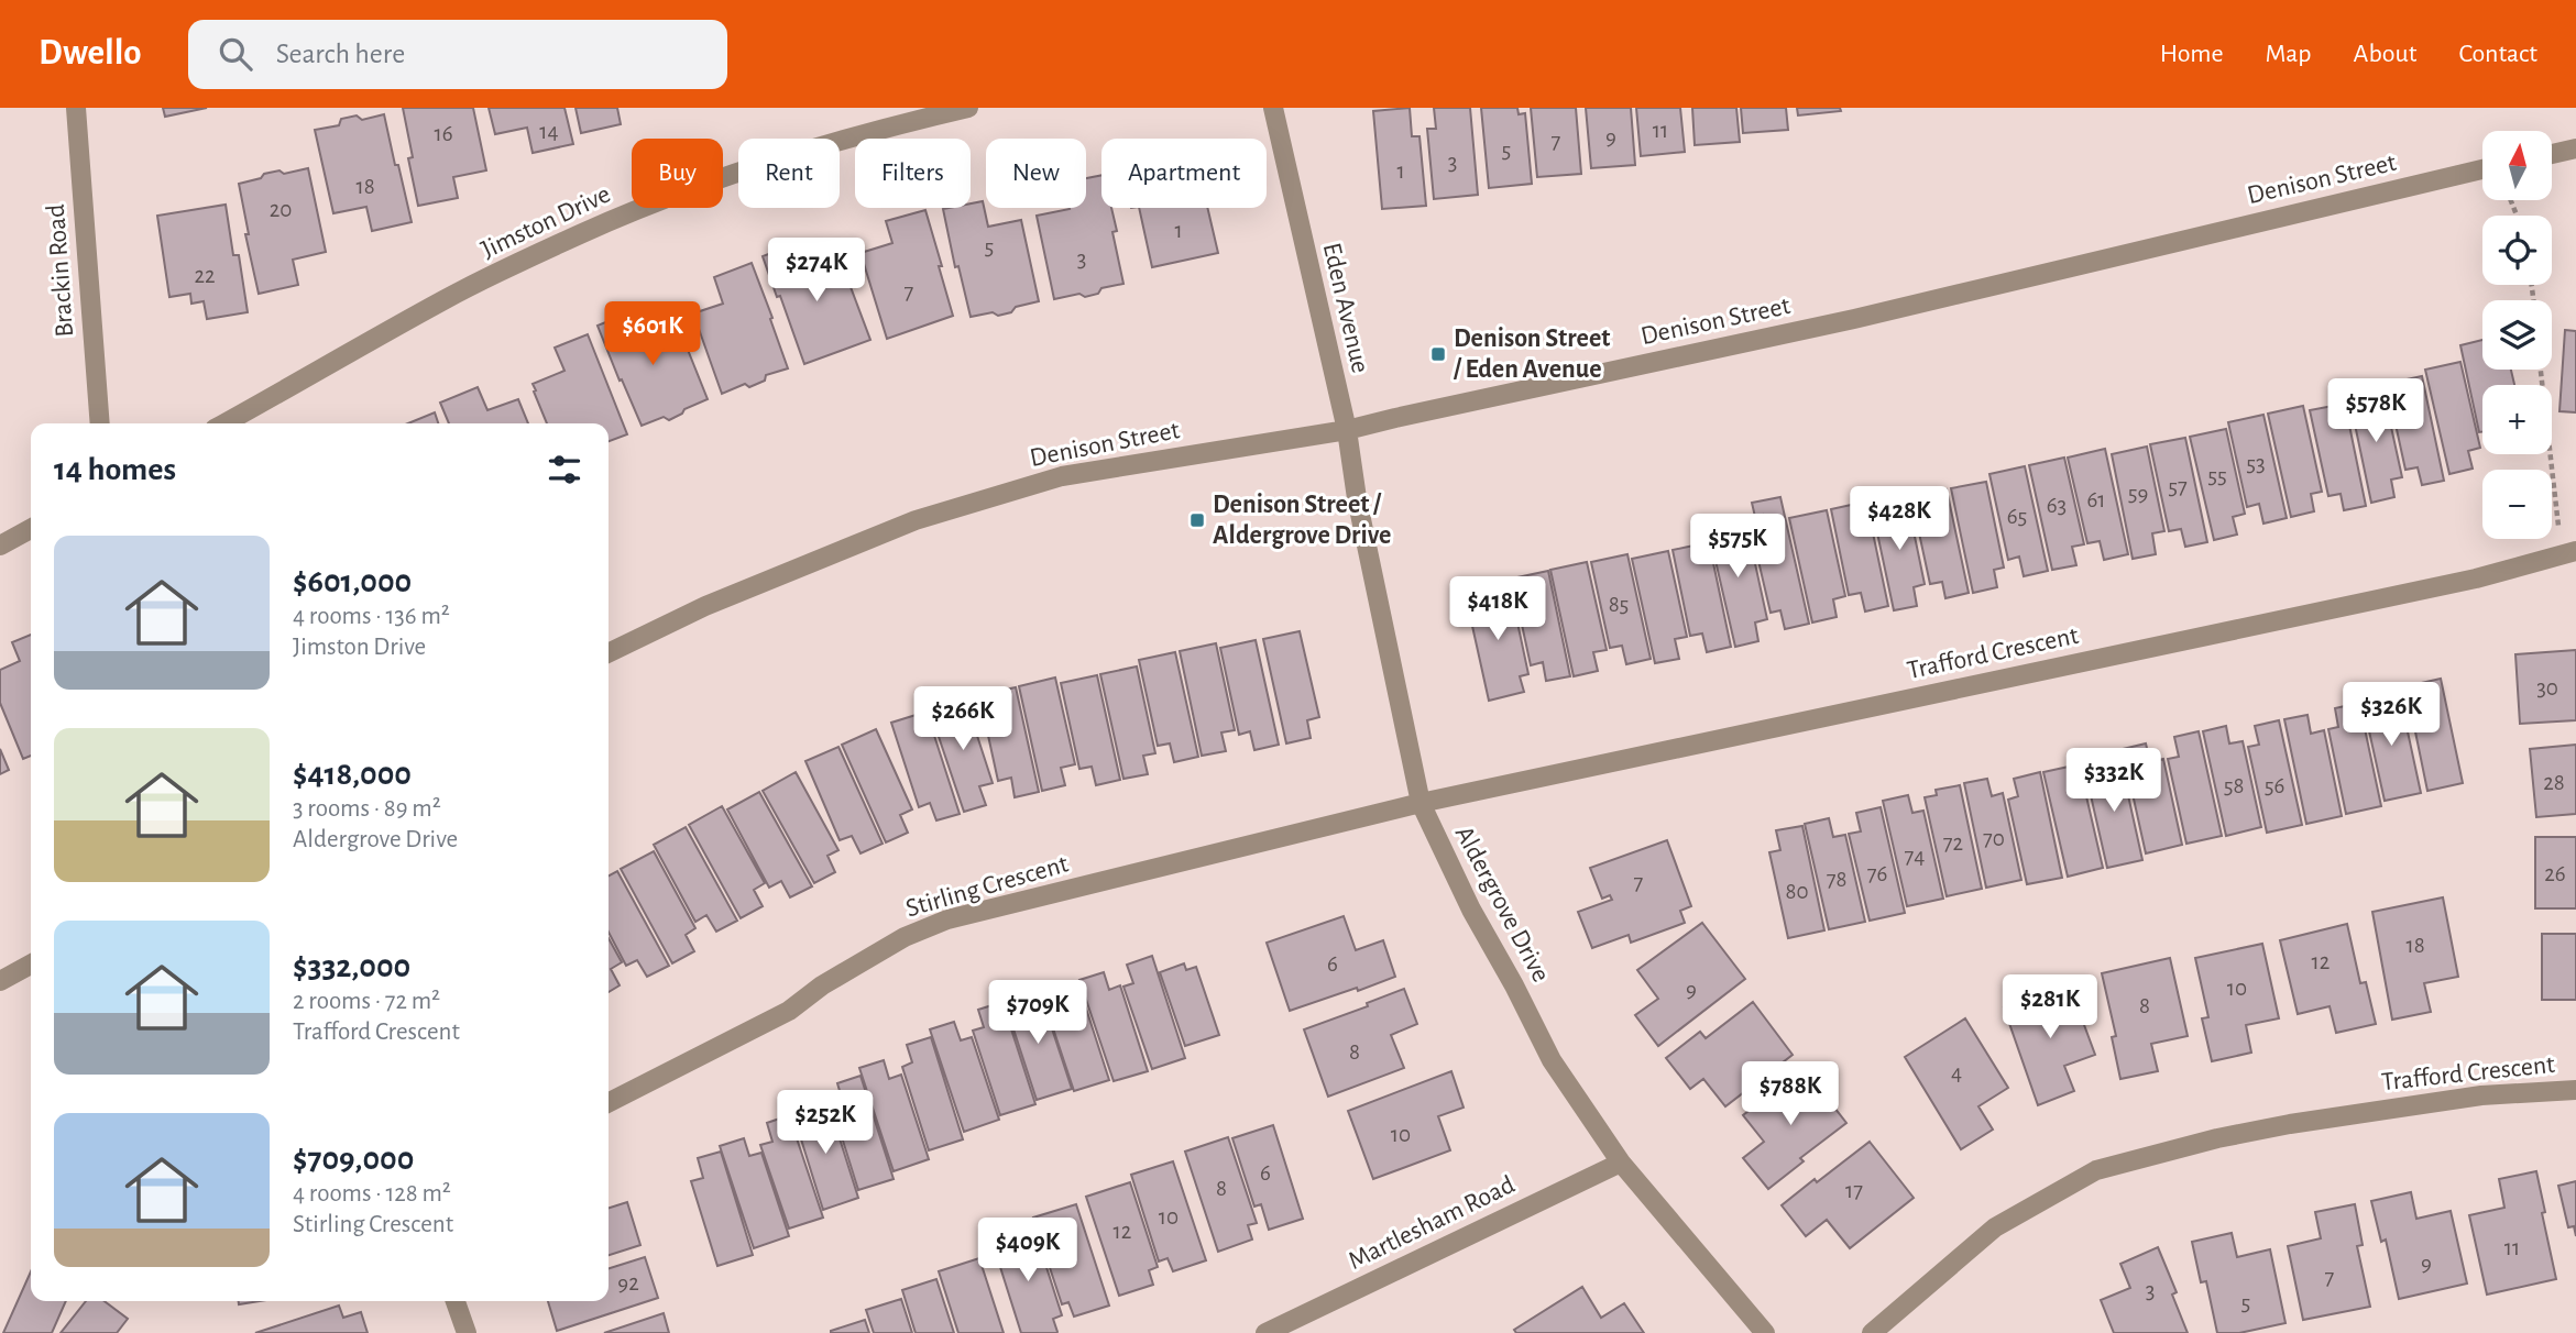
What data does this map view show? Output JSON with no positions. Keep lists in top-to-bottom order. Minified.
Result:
{"streets":{"street":["Denison Street","Jimston Drive","Brackin Road","Eden Avenue","Trafford Crescent","Stirling Crescent","Aldergrove Drive","Martlesham Road"]},"crossings":[["Denison Street","Eden Avenue"],["Denison Street","Aldergrove Drive"],["Eden Avenue","Aldergrove Drive"],["Trafford Crescent","Stirling Crescent"],["Trafford Crescent","Aldergrove Drive"],["Stirling Crescent","Aldergrove Drive"],["Aldergrove Drive","Martlesham Road"]],"places":{"transit":["Denison Street / Eden Avenue","Denison Street / Aldergrove Drive"]},"house_numbers":["11","14","16","9","7","5","3","1","18","20","1","5","3","22","7","53","55","57","59","61","63","65","85","30","28","58","56","70","72","74","76","26","78","7","80","18","12","6","10","9","8","8","4","10","6","8","17","10","12","11","9","7","92","3","5"],"north":"top","page":{"header":"Dwello","search":"Search here","nav":["Home","Map","About","Contact"],"map_buttons":["+","−"],"chip":["Buy","Rent","Filters","New","Apartment"],"price":["$274K","$601K","$578K","$428K","$575K","$418K","$326K","$266K","$332K","$281K","$709K","$788K","$252K","$409K"],"heading":"14 homes","list":[{"name":"$601,000","note":"4 rooms · 136 m² · Jimston Drive"},{"name":"$418,000","note":"3 rooms · 89 m² · Aldergrove Drive"},{"name":"$332,000","note":"2 rooms · 72 m² · Trafford Crescent"},{"name":"$709,000","note":"4 rooms · 128 m² · Stirling Crescent"}]}}
